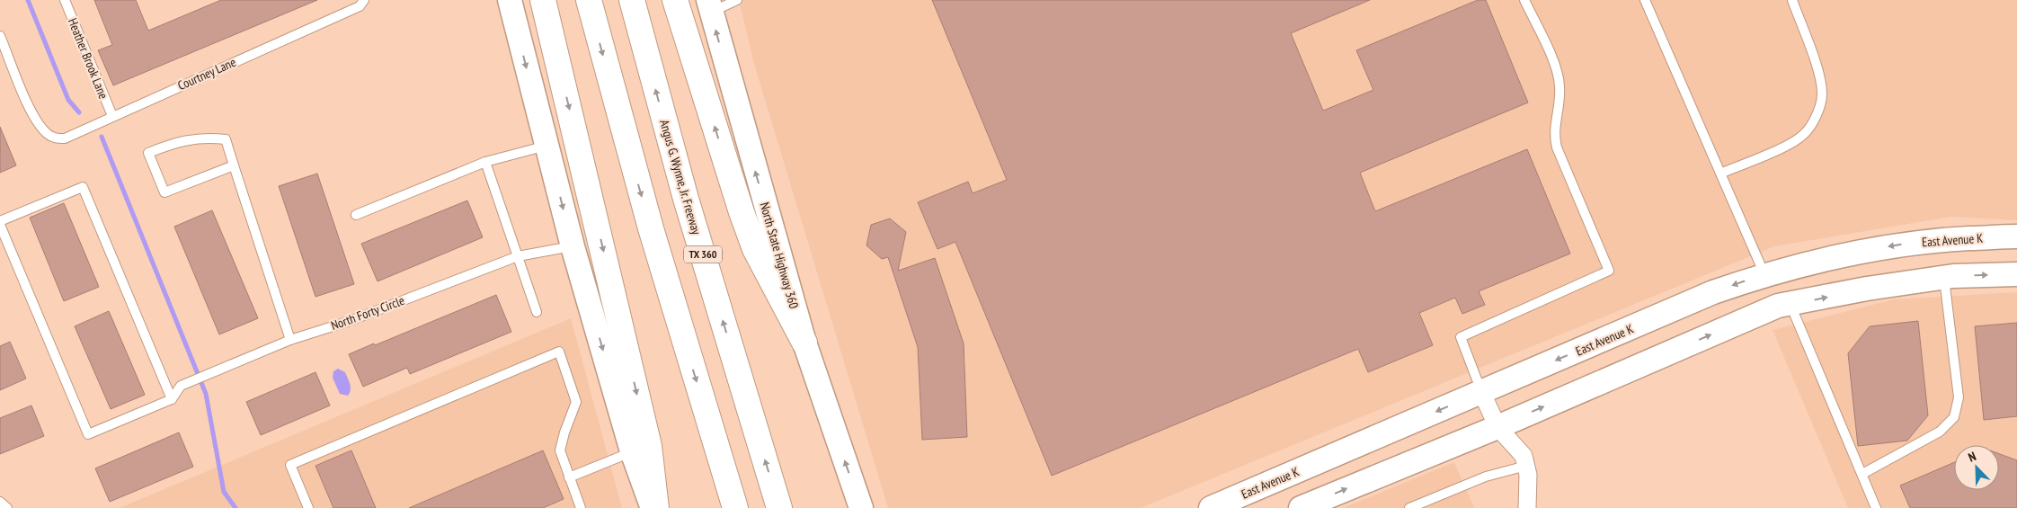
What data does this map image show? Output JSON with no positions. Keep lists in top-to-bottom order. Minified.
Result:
{"streets":{"highway":["Angus G. Wynne, Jr. Freeway","TX 360"],"street":["East Avenue K","North State Highway 360"],"lane":["Heather Brook Lane","Courtney Lane","North Forty Circle"]},"crossings":[["Heather Brook Lane","Courtney Lane"]],"north":"top left"}
